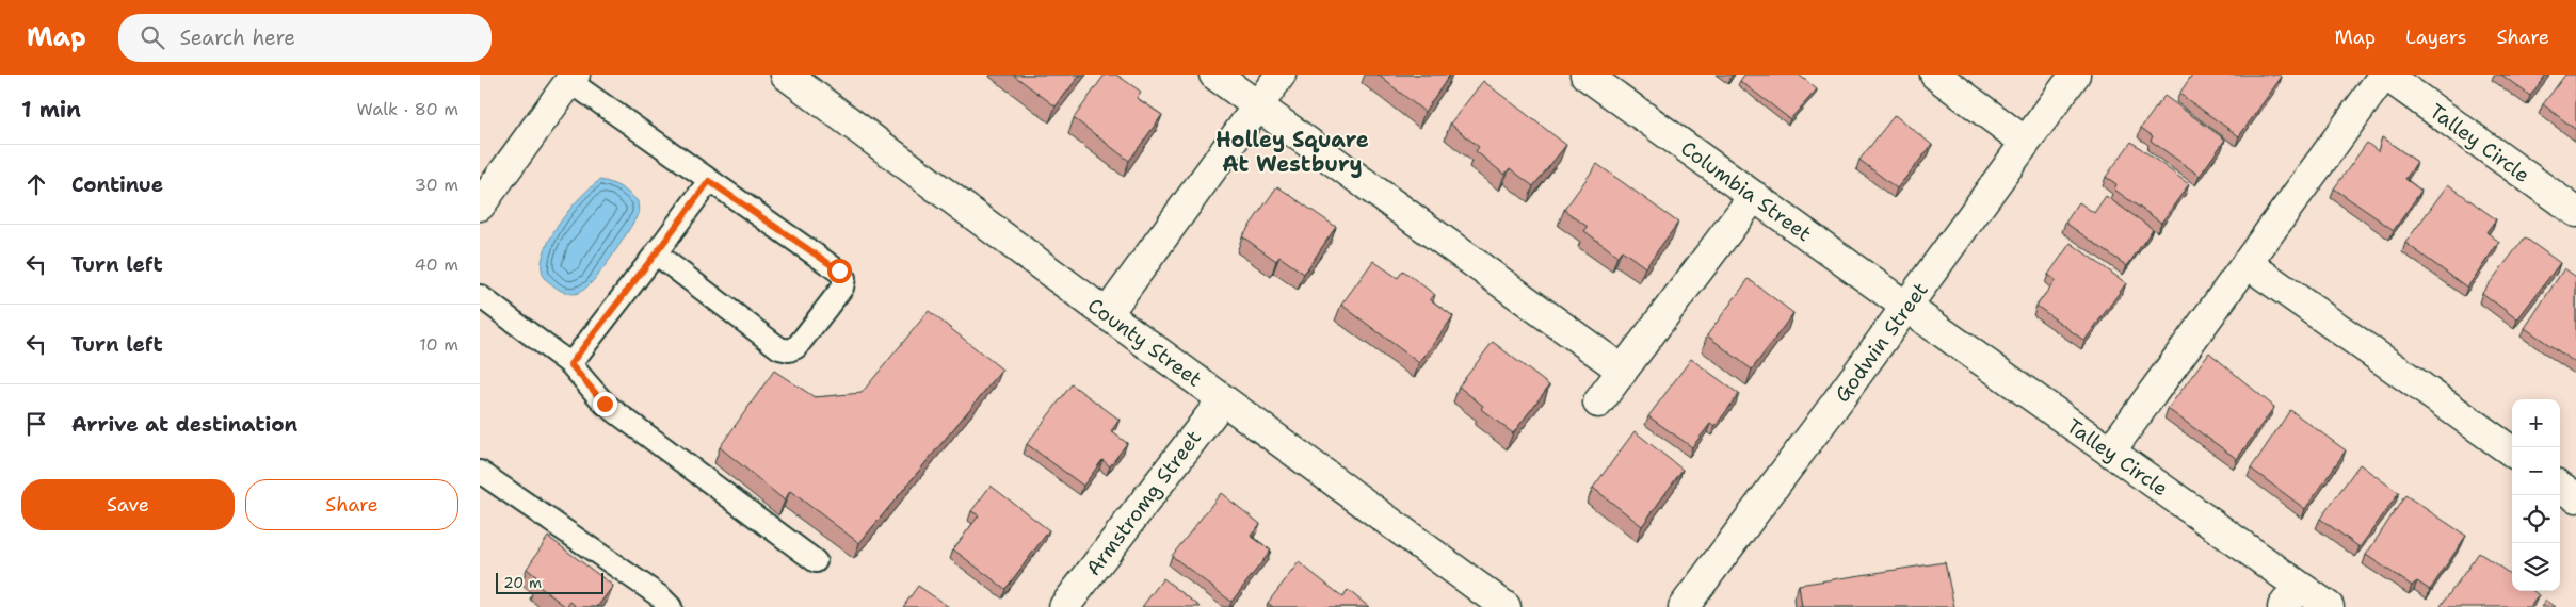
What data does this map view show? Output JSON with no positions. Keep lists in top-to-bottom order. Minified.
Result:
{"streets":{"street":["Talley Circle","Columbia Street","County Street","Godwin Street","Armstromg Street"]},"crossings":[["Talley Circle","Columbia Street"],["Talley Circle","Godwin Street"],["Columbia Street","Godwin Street"],["County Street","Armstromg Street"]],"districts":["Holley Square At Westbury"],"scale_bar":"20 m","page":{"header":"Map","search":"Search here","nav":["Map","Layers","Share"],"heading":["1 min","Walk · 80 m"],"list":[["Continue","30 m"],["Turn left","40 m"],["Turn left","10 m"],"Arrive at destination"],"map_buttons":["+","−"],"buttons":["Save","Share"],"scale":"20 m"}}
